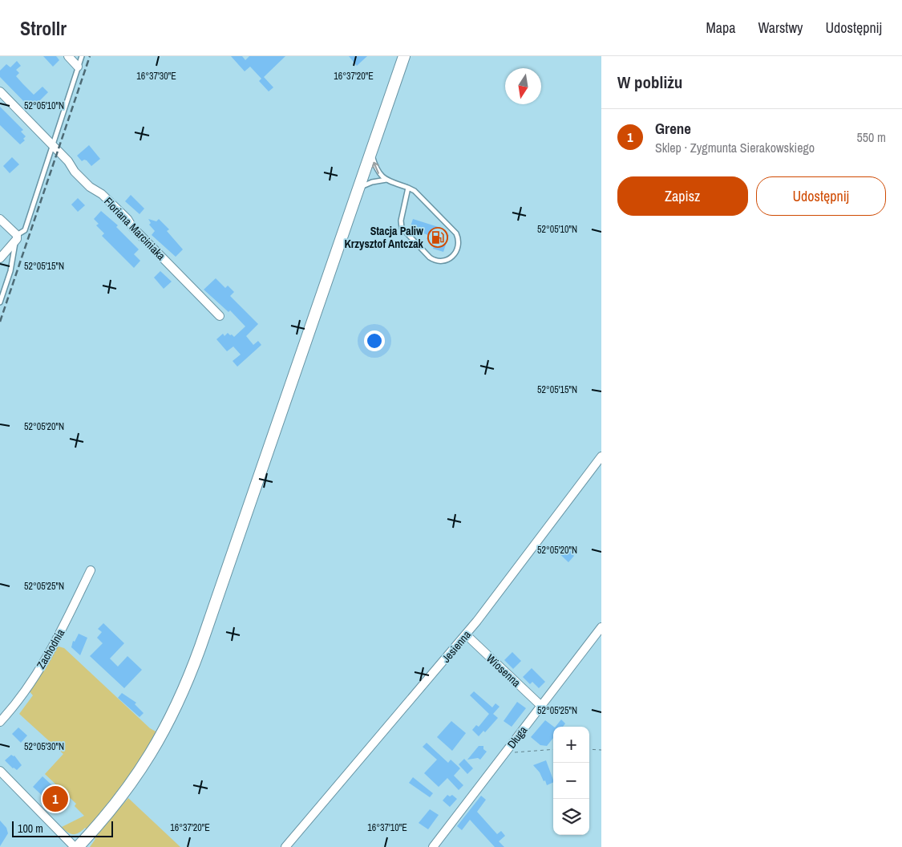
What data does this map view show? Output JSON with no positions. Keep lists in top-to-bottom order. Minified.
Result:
{"streets":{"street":["Floriana Marciniaka","Jesienna","Zachodnia","Wiosenna","Długa"]},"crossings":[["Jesienna","Wiosenna"],["Wiosenna","Długa"]],"places":{"fuel station":["Stacja Paliw Krzysztof Antczak"]},"scale_bar":"100 m","north":"bottom","page":{"header":"Strollr","nav":["Mapa","Warstwy","Udostępnij"],"heading":"W pobliżu","list":[{"mark":"1","name":"Grene","note":"Sklep · Zygmunta Sierakowskiego","value":"550 m"}],"buttons":["Zapisz","Udostępnij"],"map_buttons":["+","−"],"pins":"1","scale":"100 m"},"coordinates":["16°37'30\"E","16°37'20\"E","52°05'10\"N","52°05'15\"N","52°05'20\"N","52°05'25\"N","52°05'30\"N","16°37'10\"E"]}
